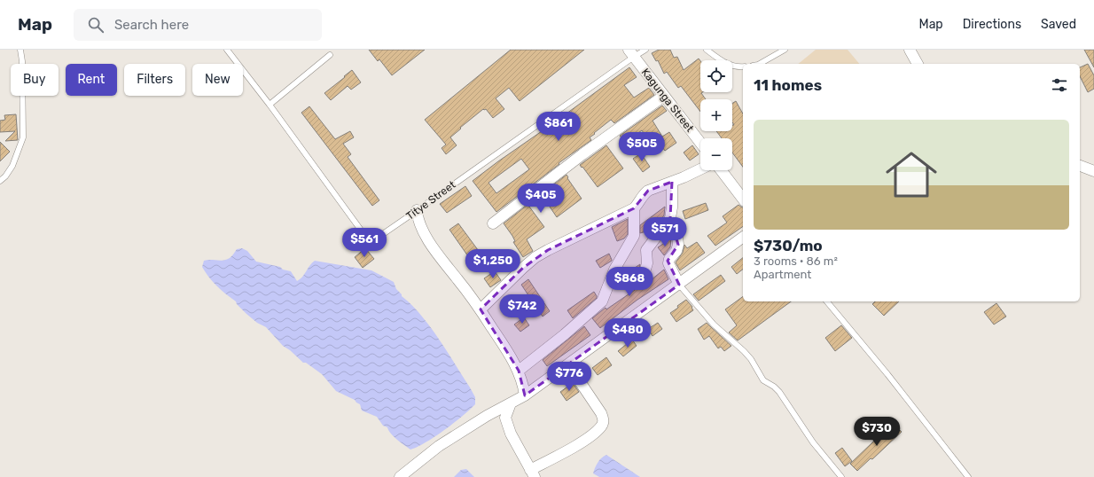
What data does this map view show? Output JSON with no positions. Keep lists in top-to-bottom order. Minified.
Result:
{"streets":{"street":["Kagunga Street"],"lane":["Titye Street"]},"crossings":[["Kagunga Street","Titye Street"]],"page":{"header":"Map","search":"Search here","nav":["Map","Directions","Saved"],"map_buttons":["+","−"],"chip":["Buy","Rent","Filters","New"],"heading":"11 homes","list":[{"name":"$730/mo","note":"3 rooms · 86 m² · Apartment"}],"price":["$861","$505","$405","$571","$561","$1,250","$868","$742","$480","$776","$730"]}}
